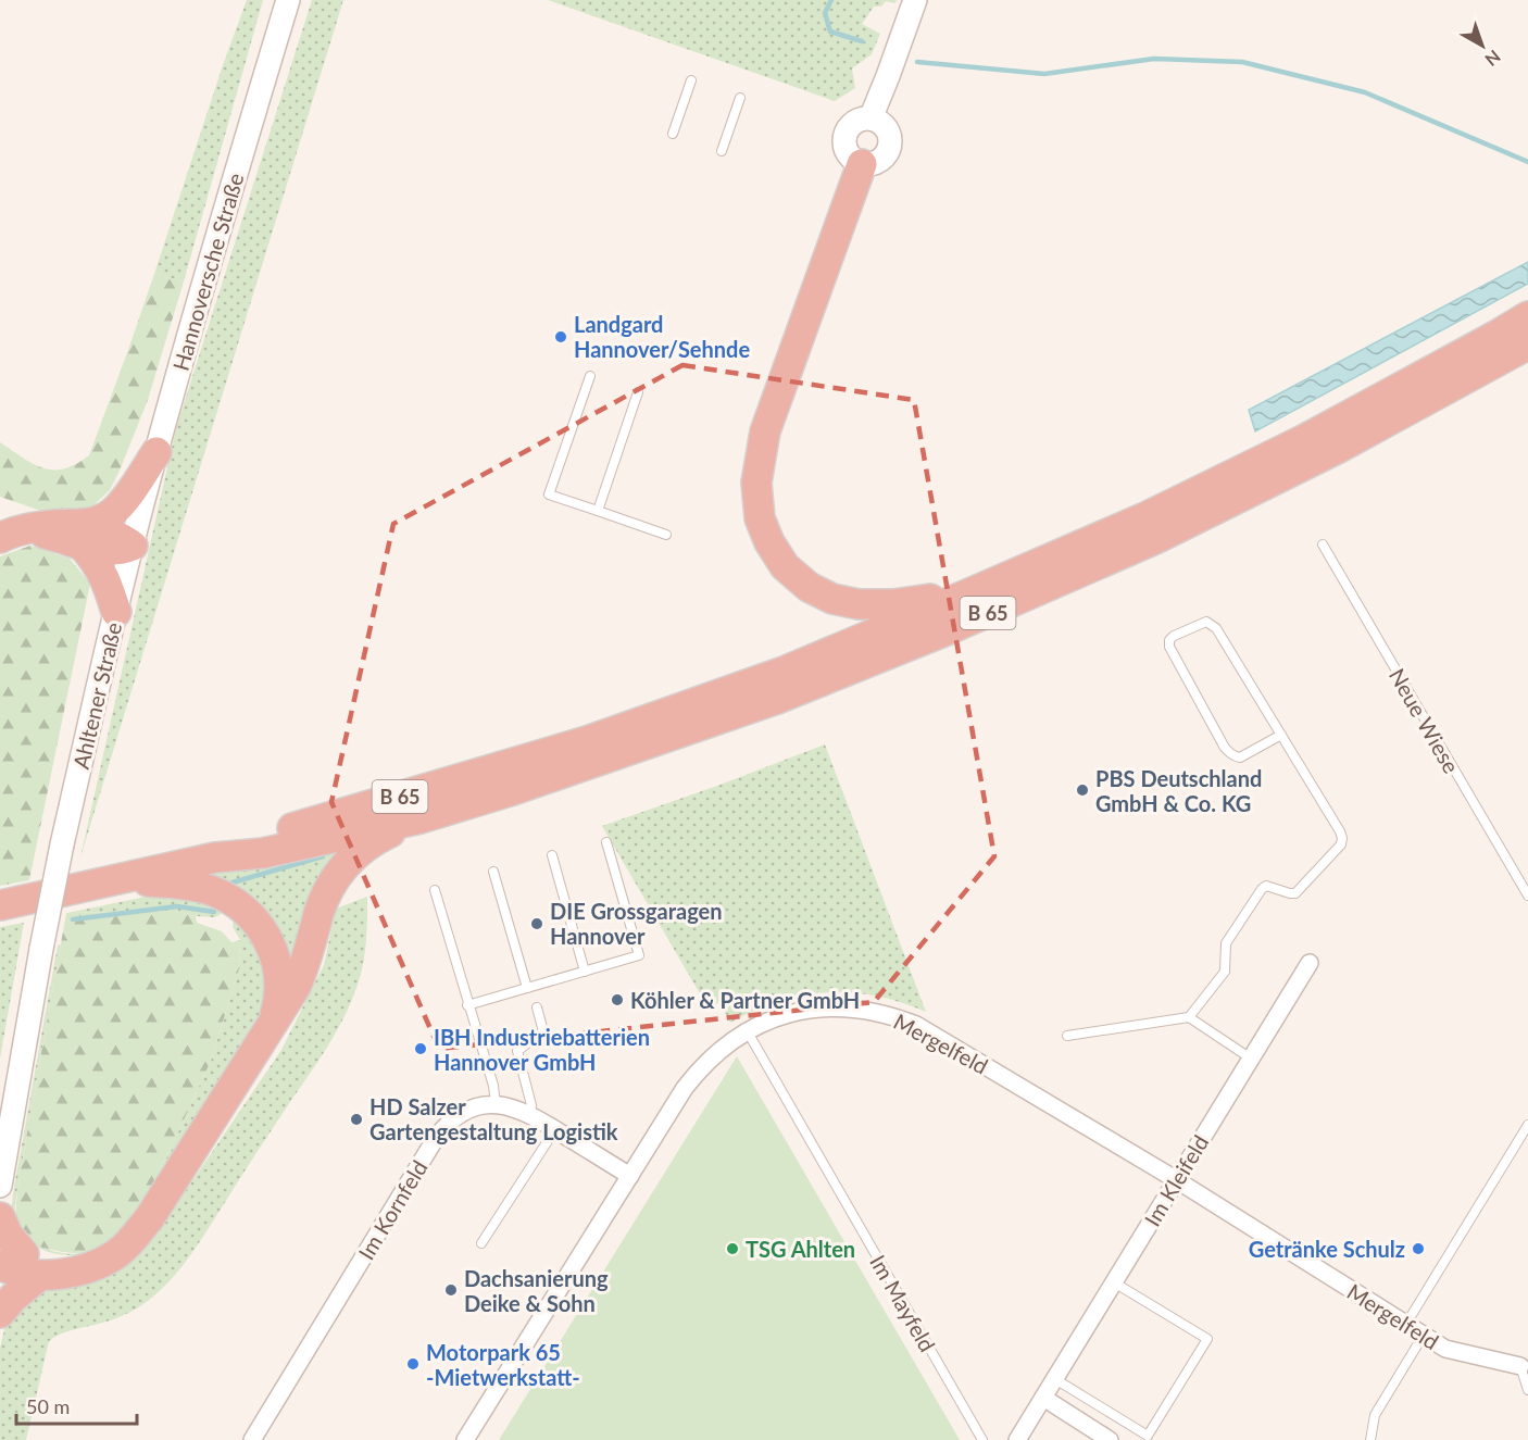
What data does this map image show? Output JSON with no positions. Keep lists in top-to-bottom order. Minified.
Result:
{"streets":{"highway":["B 65"],"street":["Hannoversche Straße","Ahltener Straße","Mergelfeld","Im Kleifeld","Im Kornfeld"],"lane":["Neue Wiese","Im Mayfeld"]},"crossings":[["Hannoversche Straße","Ahltener Straße"],["Mergelfeld","Im Kleifeld"],["Mergelfeld","Im Kornfeld"],["Mergelfeld","Im Mayfeld"]],"places":["Landgard Hannover/Sehnde","PBS Deutschland GmbH & Co. KG","DIE Grossgaragen Hannover","Köhler & Partner GmbH","IBH Industriebatterien Hannover GmbH","HD Salzer Gartengestaltung Logistik","TSG Ahlten","Getränke Schulz","Dachsanierung Deike & Sohn","Motorpark 65 -Mietwerkstatt-"],"scale_bar":"50 m","north":"bottom right"}
